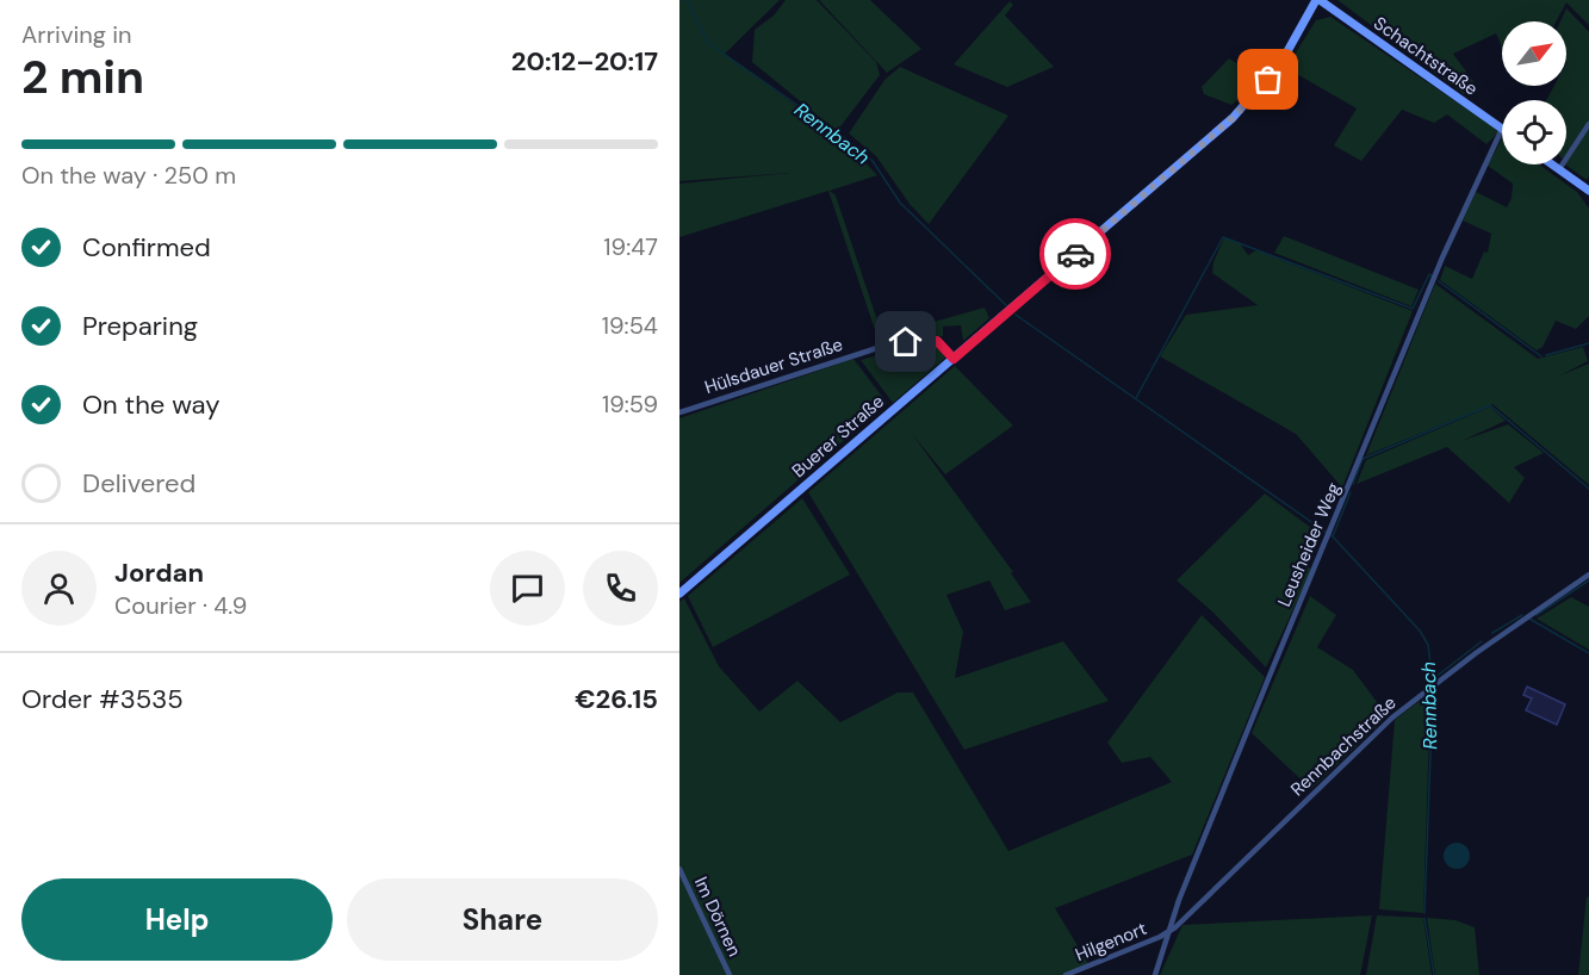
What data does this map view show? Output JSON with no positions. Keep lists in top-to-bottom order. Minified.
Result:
{"streets":{"main road":["Schachtstraße","Buerer Straße"],"street":["Hülsdauer Straße","Leusheider Weg","Rennbachstraße","Im Dörnen","Hilgenort"]},"crossings":[["Schachtstraße","Buerer Straße"],["Schachtstraße","Leusheider Weg"],["Hülsdauer Straße","Buerer Straße"],["Leusheider Weg","Rennbachstraße"],["Leusheider Weg","Hilgenort"],["Rennbachstraße","Hilgenort"]],"water":["Rennbach"],"north":"top right","page":{"heading":["2 min","Arriving in","20:12–20:17"],"panel":["Jordan","Courier · 4.9","Order #3535","€26.15"],"bar":"On the way · 250 m","list":[["Confirmed","19:47"],["Preparing","19:54"],["On the way","19:59"],"Delivered"],"buttons":["Help","Share"]}}
